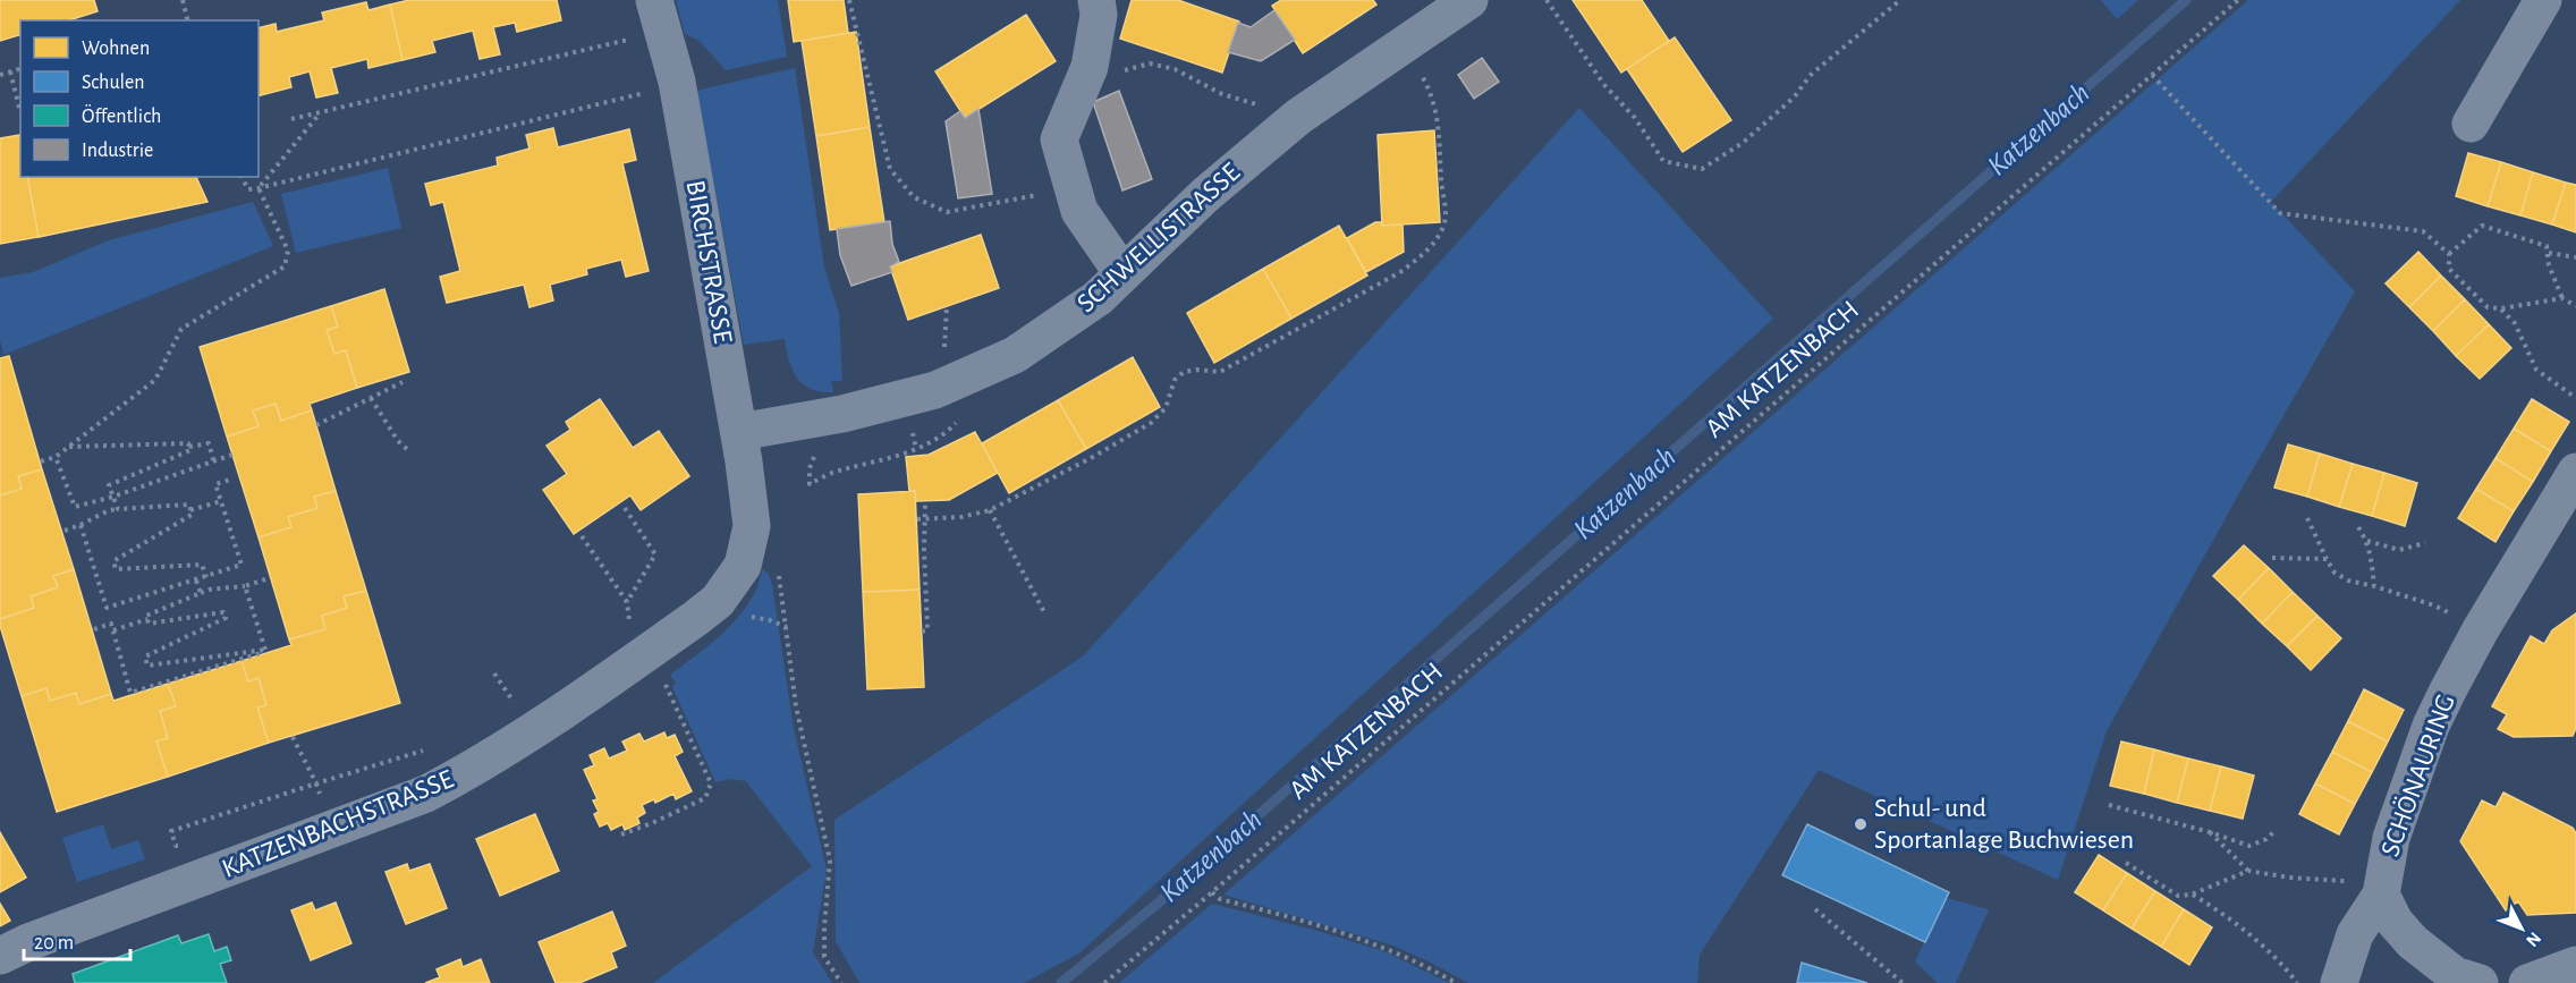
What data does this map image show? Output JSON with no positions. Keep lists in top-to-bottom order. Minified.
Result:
{"streets":{"street":["SCHWELLISTRASSE","BIRCHSTRASSE","SCHÖNAURING","KATZENBACHSTRASSE"],"path":["AM KATZENBACH"]},"crossings":[["SCHWELLISTRASSE","BIRCHSTRASSE"],["BIRCHSTRASSE","KATZENBACHSTRASSE"]],"water":["Katzenbach"],"places":["Schul- und Sportanlage Buchwiesen"],"legend":["Wohnen","Schulen","Öffentlich","Industrie"],"scale_bar":"20 m","north":"bottom right"}
